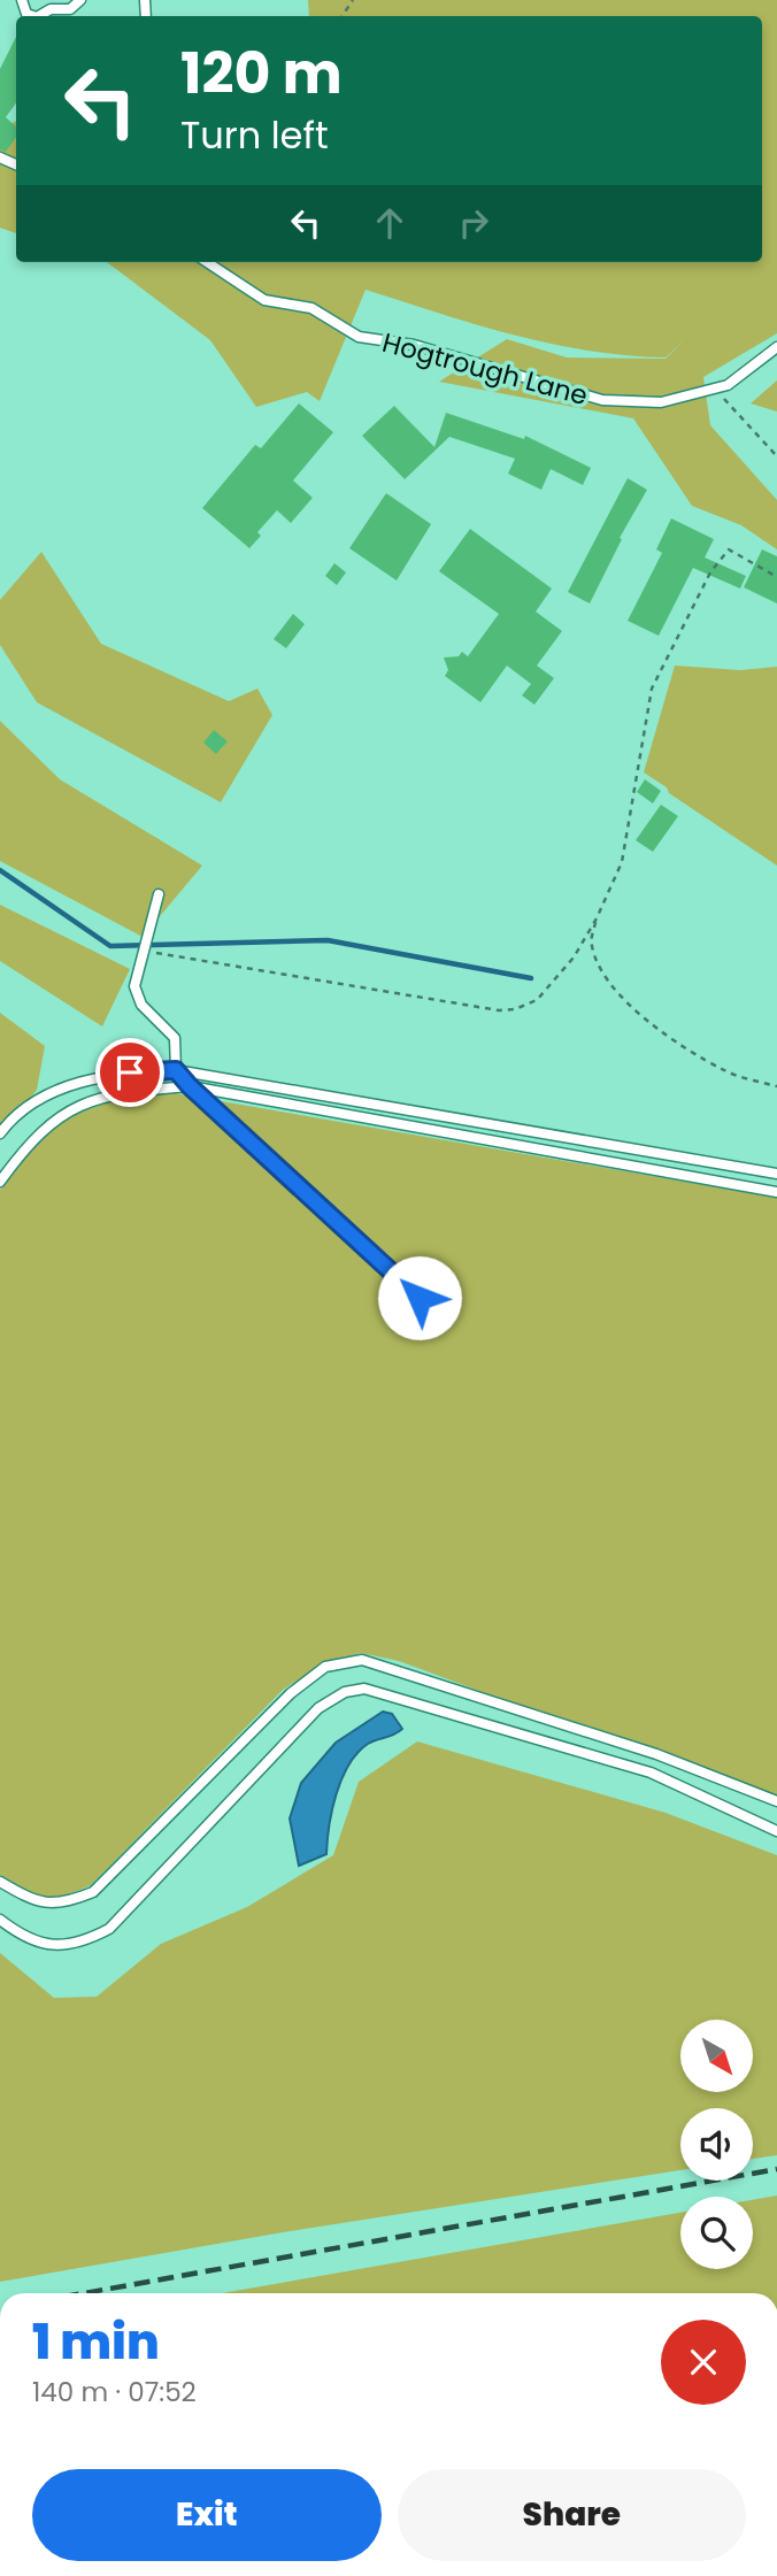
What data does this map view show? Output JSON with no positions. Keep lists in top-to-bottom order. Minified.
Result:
{"streets":{"lane":["Hogtrough Lane"]},"north":"bottom right","page":{"turn":["120 m","Turn left"],"heading":["1 min","140 m · 07:52"],"buttons":["Exit","Share"]}}
